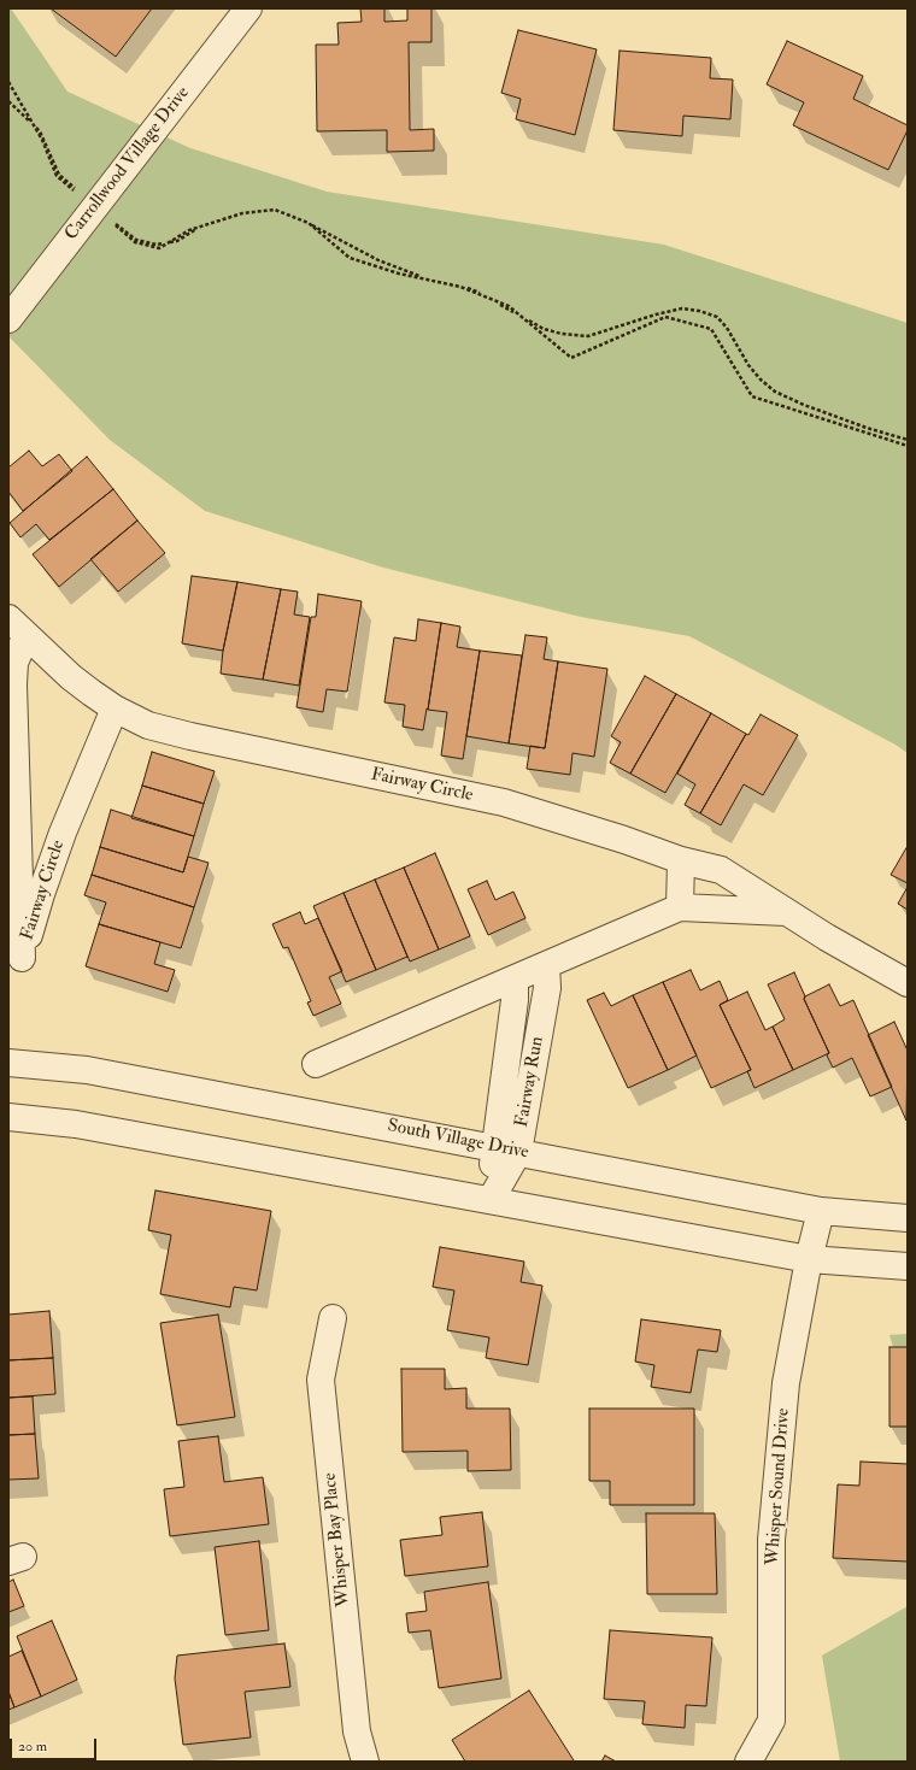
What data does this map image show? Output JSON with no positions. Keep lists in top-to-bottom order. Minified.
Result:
{"streets":{"street":["Carrollwood Village Drive","Fairway Circle","Fairway Run","South Village Drive","Whisper Sound Drive","Whisper Bay Place"]},"crossings":[["Fairway Run","South Village Drive"],["South Village Drive","Whisper Sound Drive"]],"scale_bar":"20 m"}
